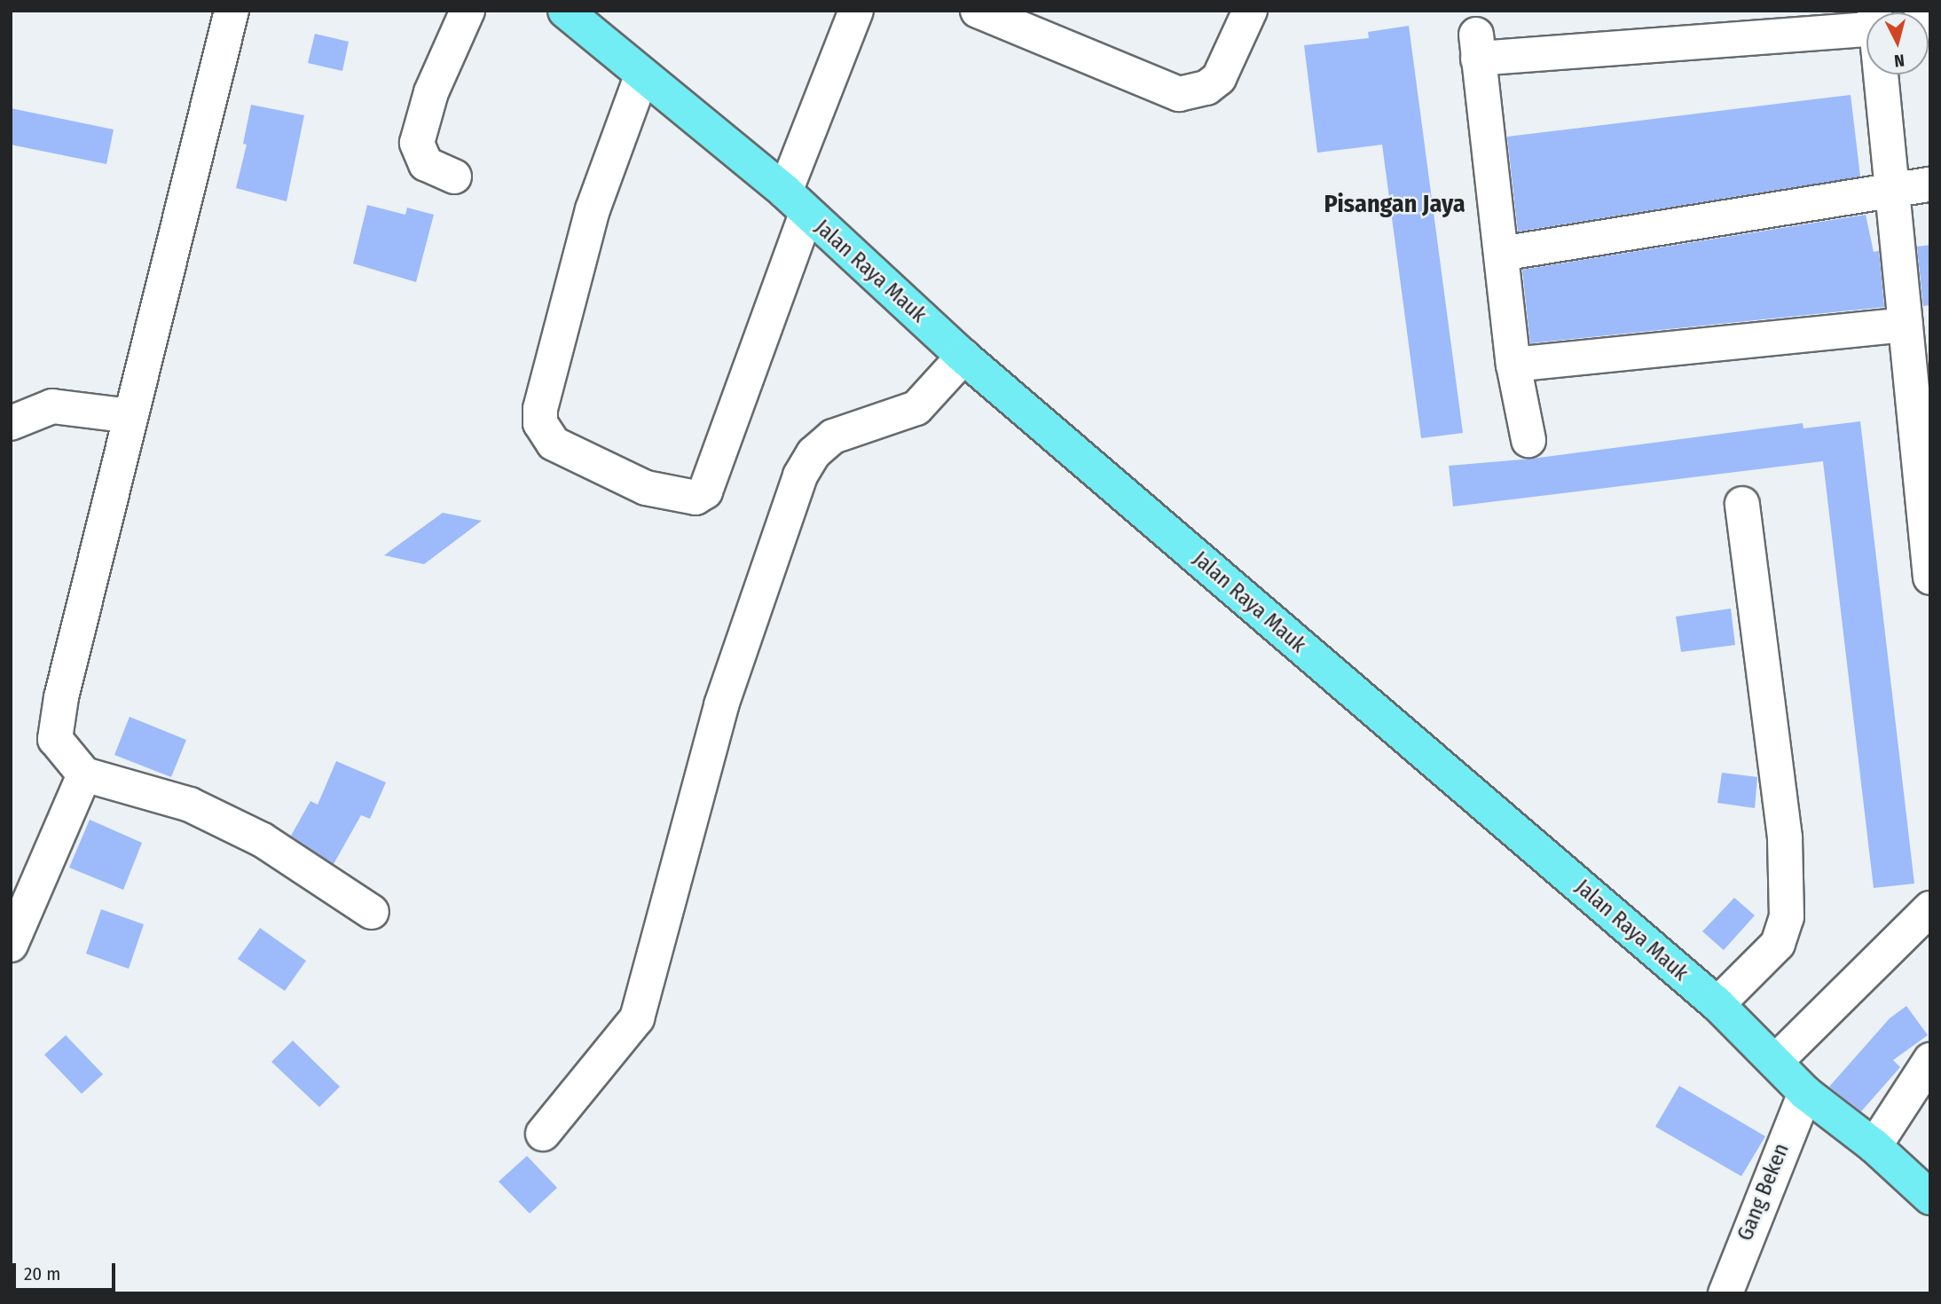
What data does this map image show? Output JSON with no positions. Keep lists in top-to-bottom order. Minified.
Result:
{"streets":{"main road":["Jalan Raya Mauk"],"street":["Gang Beken"]},"crossings":[["Jalan Raya Mauk","Gang Beken"]],"districts":["Pisangan Jaya"],"scale_bar":"20 m","north":"bottom"}
